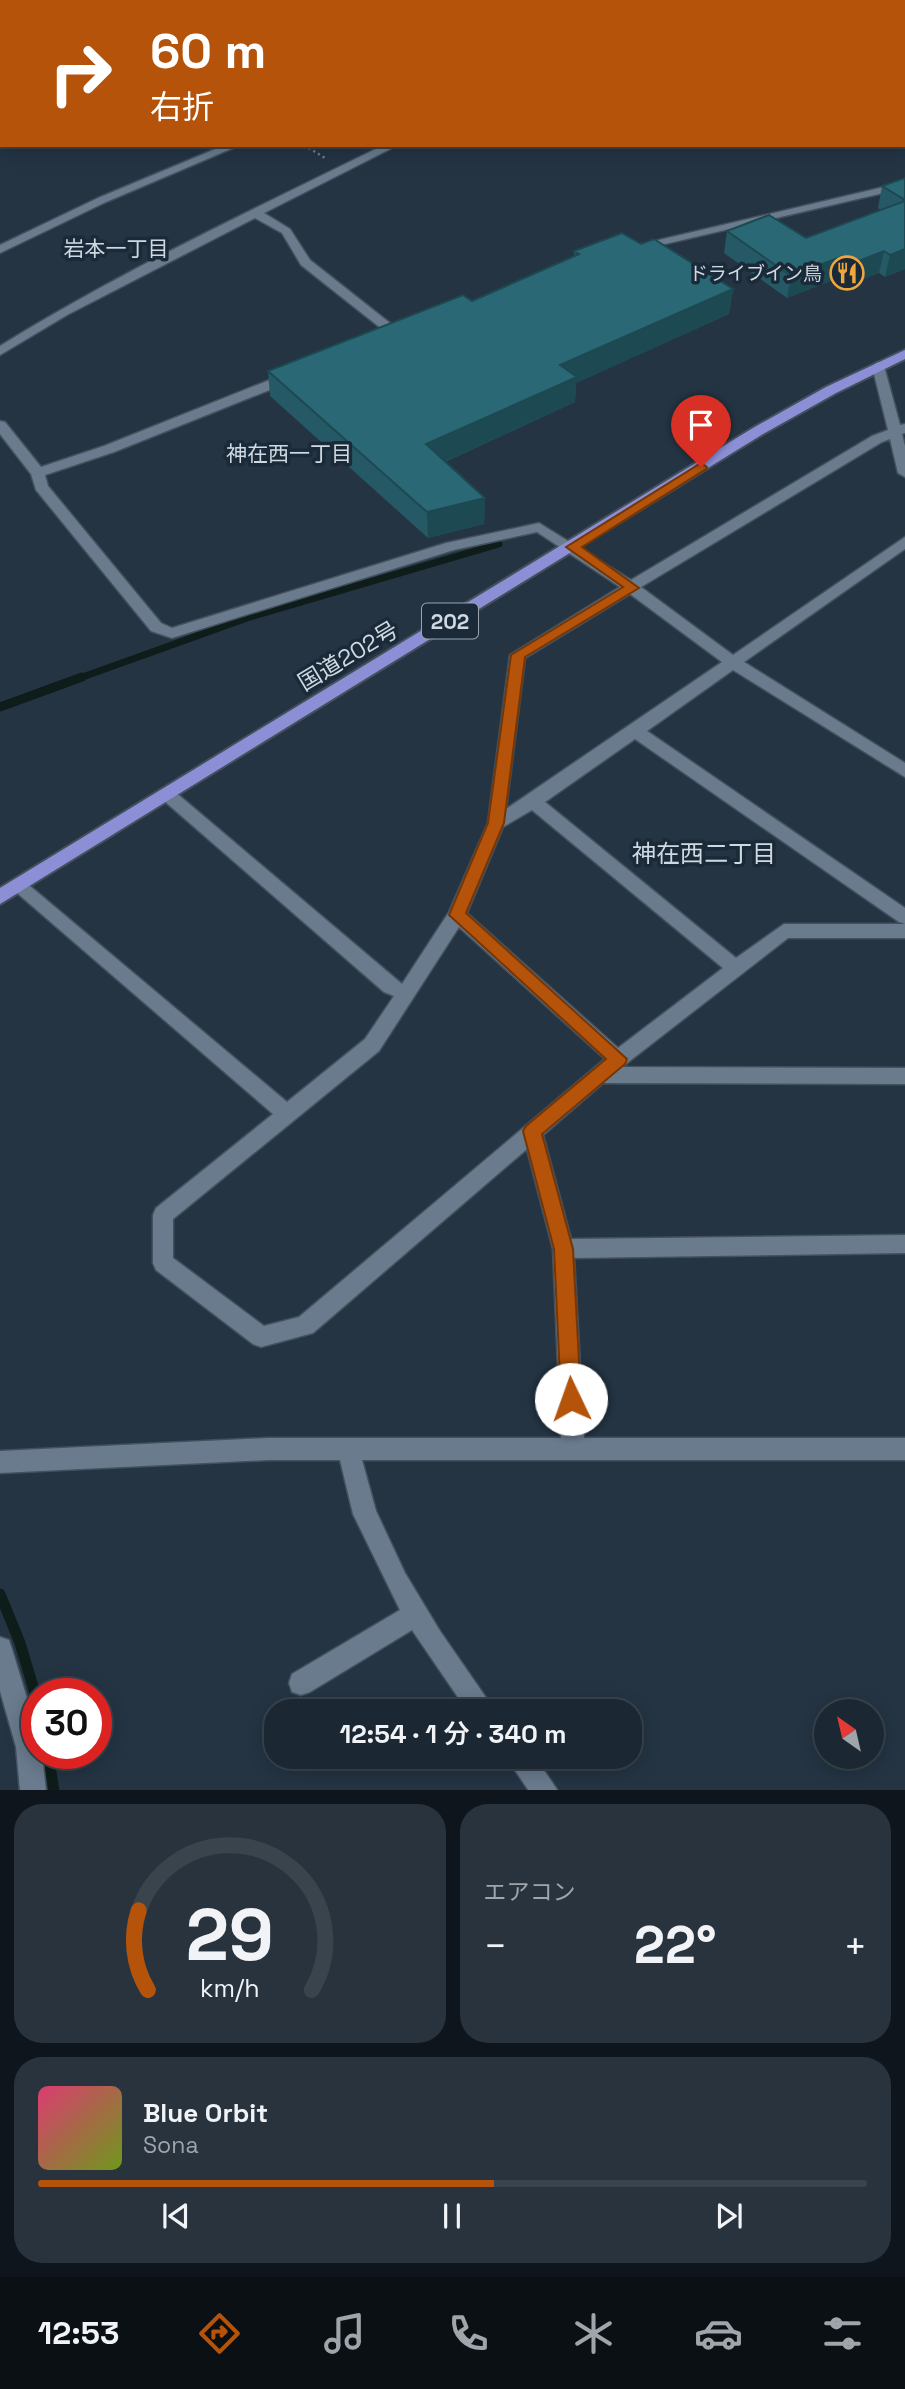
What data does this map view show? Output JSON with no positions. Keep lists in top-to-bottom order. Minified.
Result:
{"streets":{"highway":["202","国道202号"]},"districts":["岩本一丁目","神在西一丁目","神在西二丁目"],"places":{"restaurant":["ドライブイン鳥"]},"north":"top left","page":{"turn":["60 m","右折"],"limit":"30","trip":"12:54 · 1 分 · 340 m","tile":"エアコン","heat":["−","22°","+"],"song":["Blue Orbit","Sona"],"tabs":"12:53","gauge":["29","km/h"]}}
